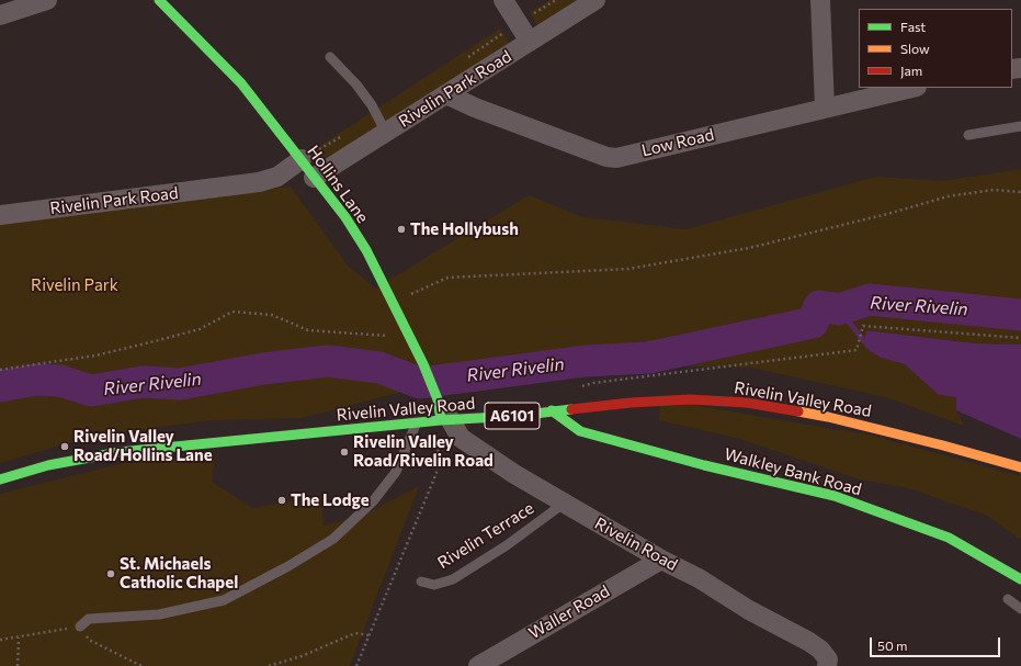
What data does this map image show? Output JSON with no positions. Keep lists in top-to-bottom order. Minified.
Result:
{"streets":{"street":["Rivelin Park Road","Low Road","Hollins Lane","Rivelin Valley Road","A6101","Walkley Bank Road","Rivelin Road","Waller Road"],"lane":["Rivelin Terrace"]},"crossings":[["Rivelin Park Road","Low Road"],["Rivelin Park Road","Hollins Lane"],["Hollins Lane","Rivelin Valley Road"],["Hollins Lane","Rivelin Road"],["Rivelin Valley Road","Walkley Bank Road"],["Rivelin Valley Road","Rivelin Road"],["Rivelin Terrace","Rivelin Road"],["Rivelin Road","Waller Road"]],"water":["River Rivelin"],"parks":["Rivelin Park"],"places":["The Hollybush","Rivelin Valley Road/Hollins Lane","Rivelin Valley Road/Rivelin Road","The Lodge","St. Michaels Catholic Chapel"],"legend":["Fast","Slow","Jam"],"scale_bar":"50 m"}
